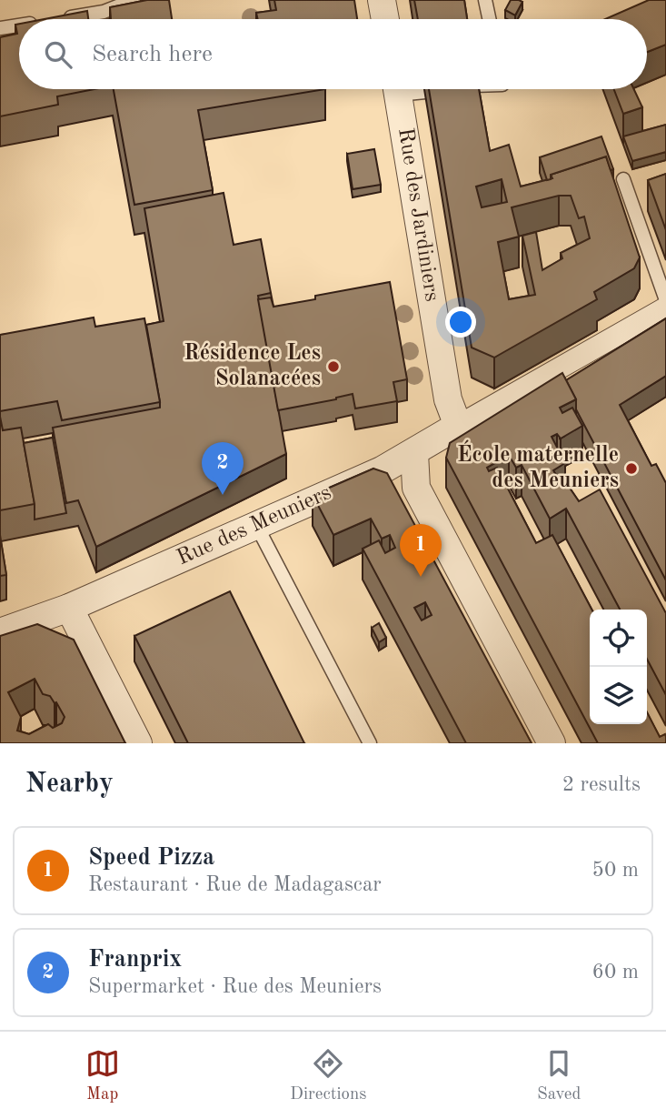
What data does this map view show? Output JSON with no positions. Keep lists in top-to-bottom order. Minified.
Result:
{"streets":{"street":["Rue des Jardiniers","Rue des Meuniers"]},"crossings":[["Rue des Jardiniers","Rue des Meuniers"]],"places":["Résidence Les Solanacées","École maternelle des Meuniers"],"page":{"search":"Search here","pins":["2","1"],"heading":["Nearby","2 results"],"list":[{"mark":"1","name":"Speed Pizza","note":"Restaurant · Rue de Madagascar","value":"50 m"},{"mark":"2","name":"Franprix","note":"Supermarket · Rue des Meuniers","value":"60 m"}],"nav":["Map","Directions","Saved"]}}
